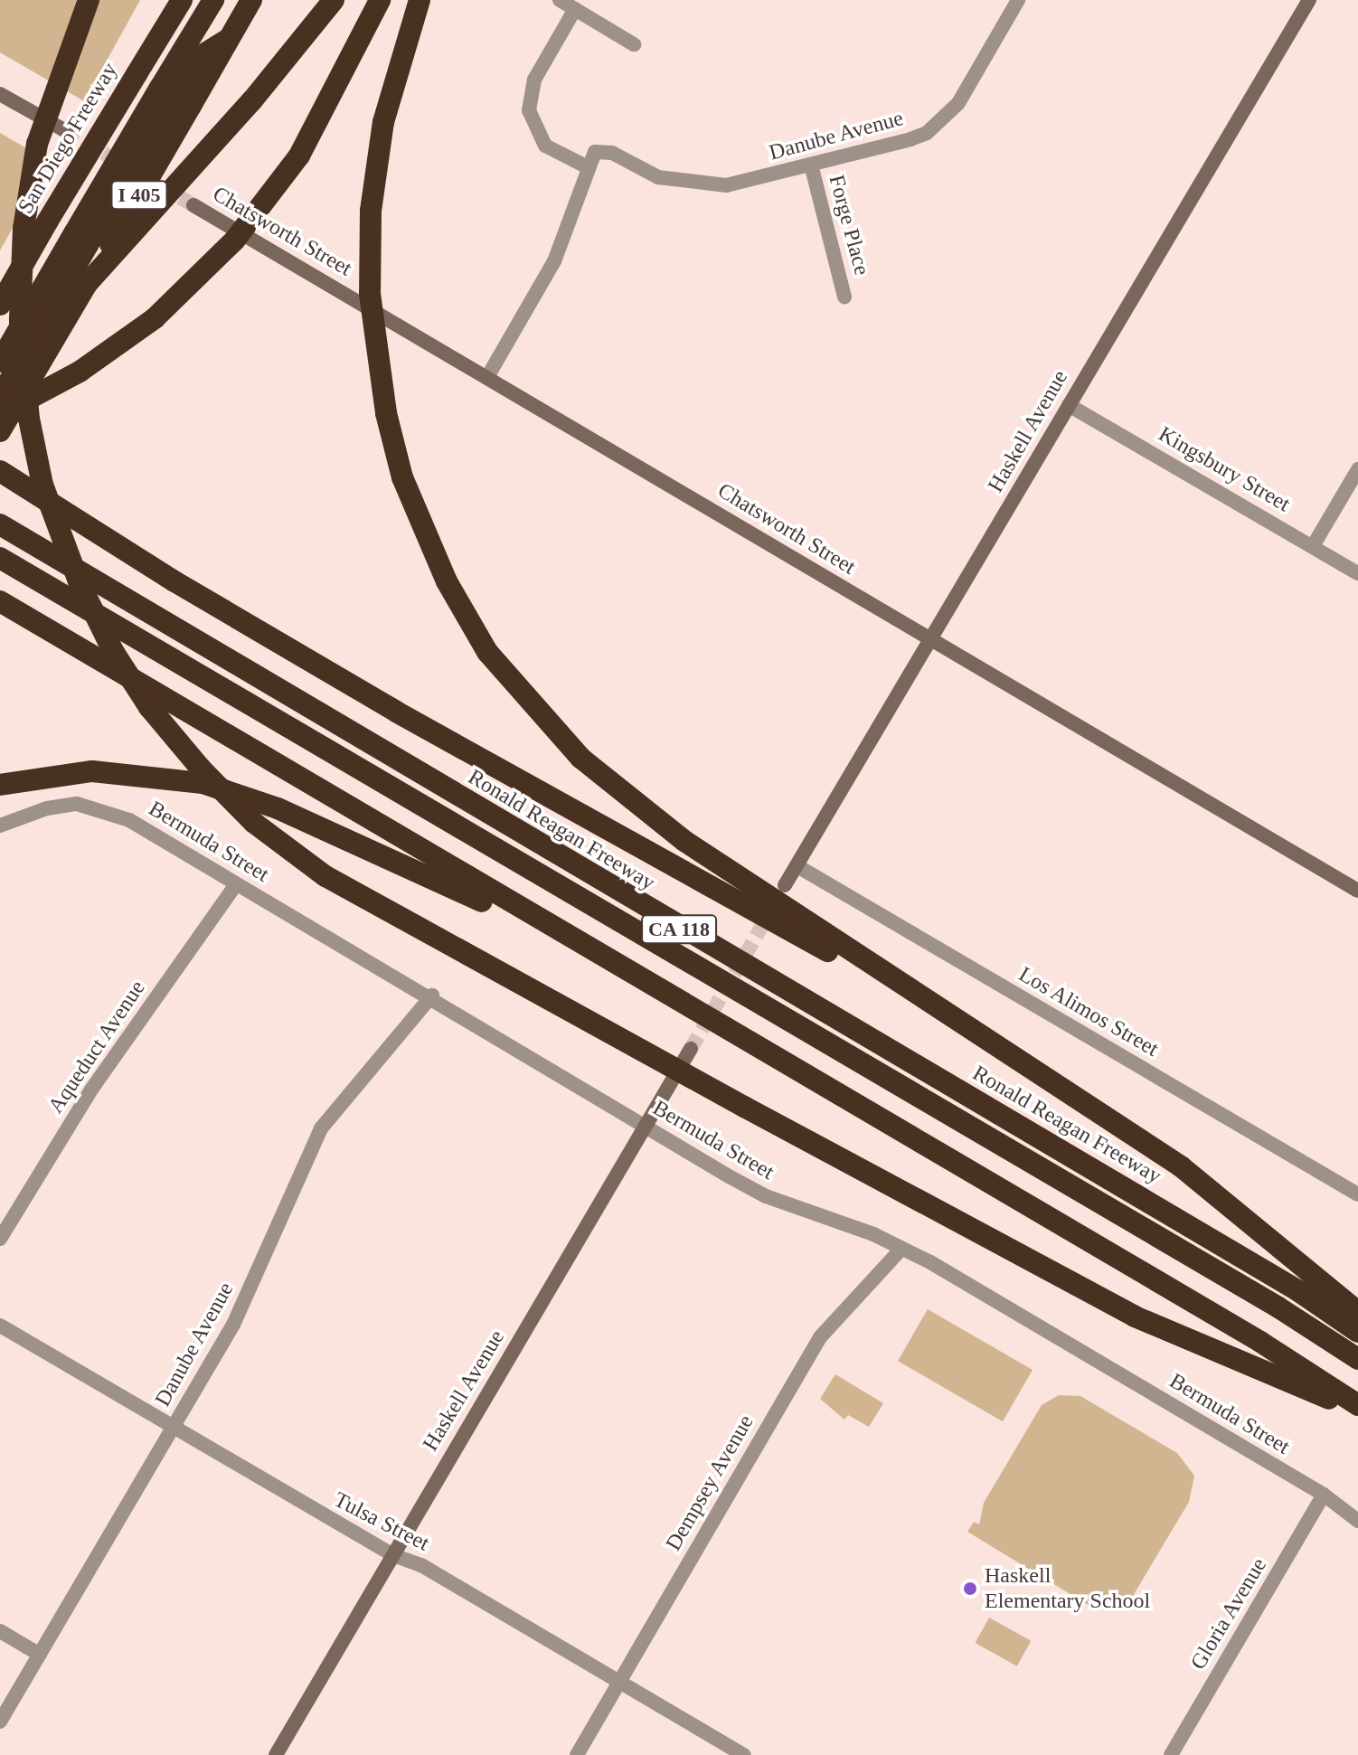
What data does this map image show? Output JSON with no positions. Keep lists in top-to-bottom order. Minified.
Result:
{"streets":{"highway":["San Diego Freeway","I 405","Ronald Reagan Freeway","CA 118"],"main road":["Chatsworth Street","Haskell Avenue"],"street":["Danube Avenue","Forge Place","Kingsbury Street","Bermuda Street","Los Alimos Street","Aqueduct Avenue","Dempsey Avenue","Tulsa Street","Gloria Avenue"]},"crossings":[["Danube Avenue","Forge Place"],["Danube Avenue","Bermuda Street"],["Danube Avenue","Tulsa Street"],["Chatsworth Street","Haskell Avenue"],["Haskell Avenue","Kingsbury Street"],["Haskell Avenue","Bermuda Street"],["Haskell Avenue","Los Alimos Street"],["Haskell Avenue","Tulsa Street"],["Bermuda Street","Aqueduct Avenue"],["Bermuda Street","Dempsey Avenue"],["Bermuda Street","Gloria Avenue"],["Dempsey Avenue","Tulsa Street"]],"places":["Haskell Elementary School"]}
